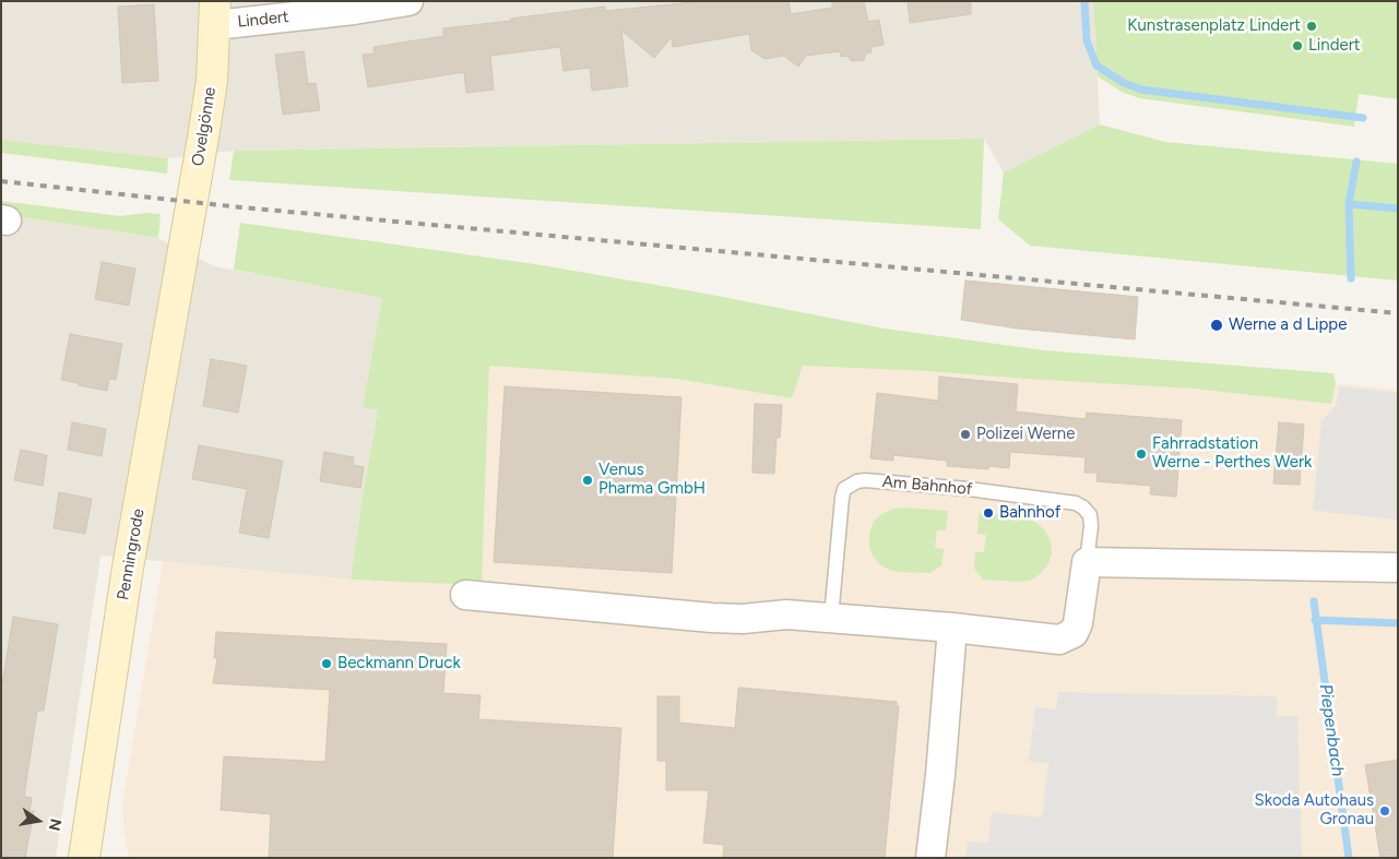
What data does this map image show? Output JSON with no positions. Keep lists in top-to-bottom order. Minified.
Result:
{"streets":{"main road":["Ovelgönne","Penningrode"],"street":["Lindert","Am Bahnhof"]},"crossings":[["Lindert","Ovelgönne"],["Ovelgönne","Penningrode"]],"water":["Piepenbach"],"places":["Kunstrasenplatz Lindert","Lindert","Werne a d Lippe","Polizei Werne","Fahrradstation Werne - Perthes Werk","Venus Pharma GmbH","Bahnhof","Beckmann Druck","Skoda Autohaus Gronau"],"north":"right"}
